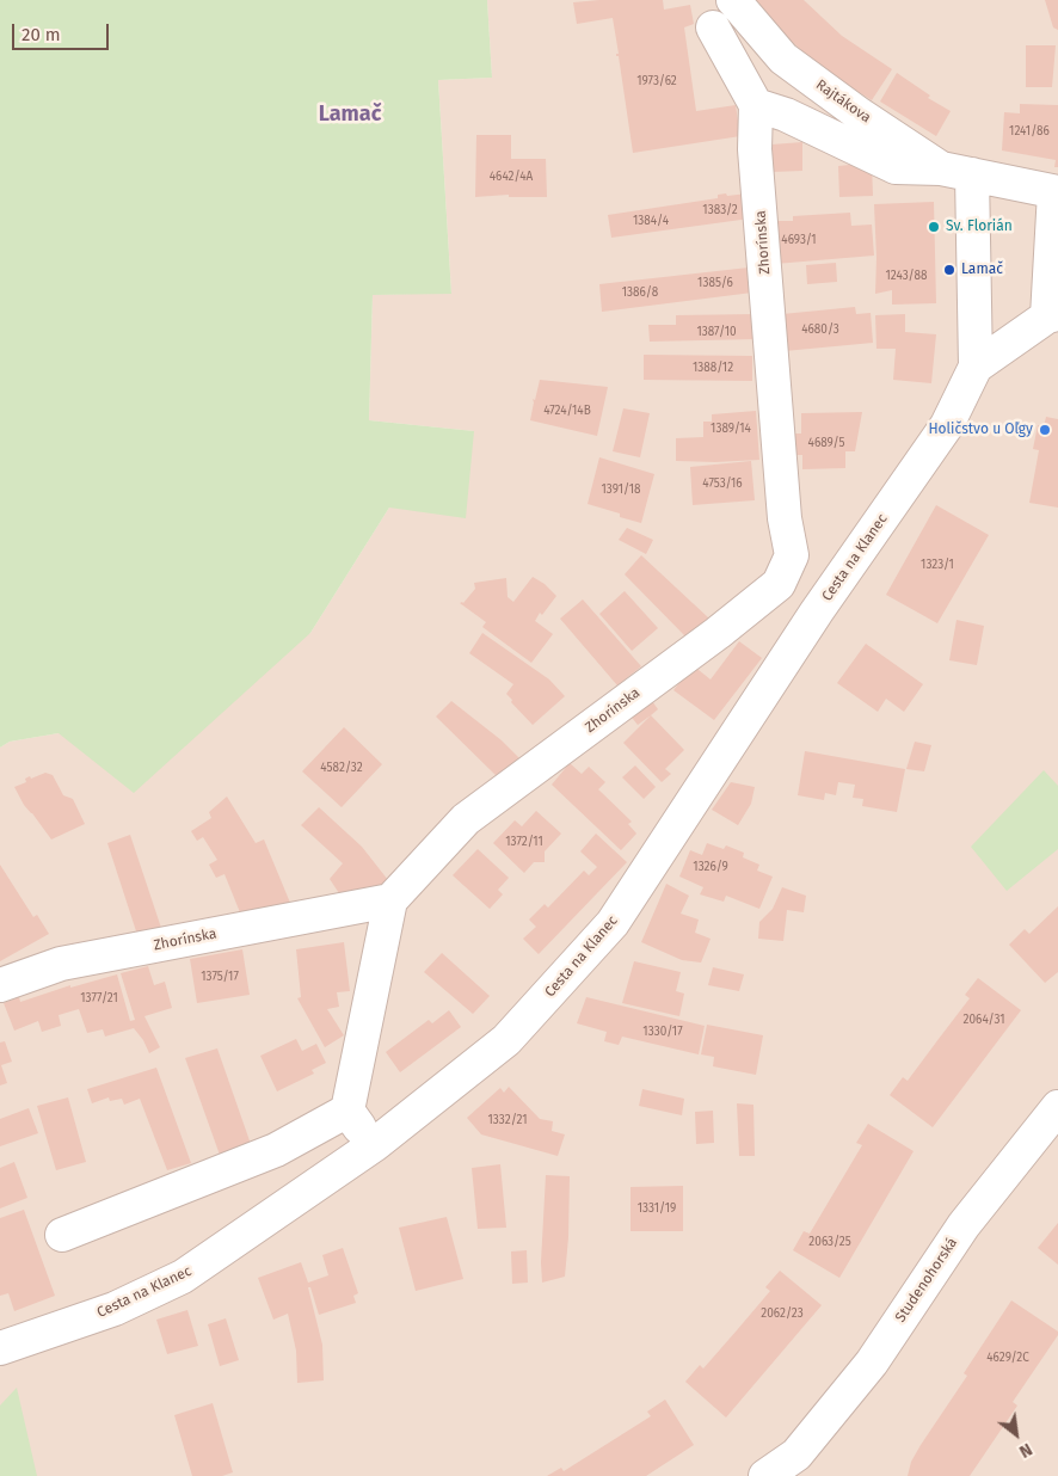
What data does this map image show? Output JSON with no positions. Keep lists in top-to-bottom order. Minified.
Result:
{"streets":{"street":["Rajtákova","Zhorínska","Cesta na Klanec","Studenohorská"]},"districts":["Lamač"],"places":["Sv. Florián","Lamač","Holičstvo u Oľgy"],"house_numbers":["1973/62","1241/86","4642/4A","1383/2","1384/4","4693/1","1243/88","1385/6","1386/8","4680/3","1387/10","1388/12","4724/14B","1389/14","4689/5","4753/16","1391/18","1323/1","4582/32","1372/11","1326/9","1375/17","1377/21","2064/31","1330/17","1332/21","1331/19","2063/25","2062/23","4629/2C"],"scale_bar":"20 m","north":"bottom right"}
